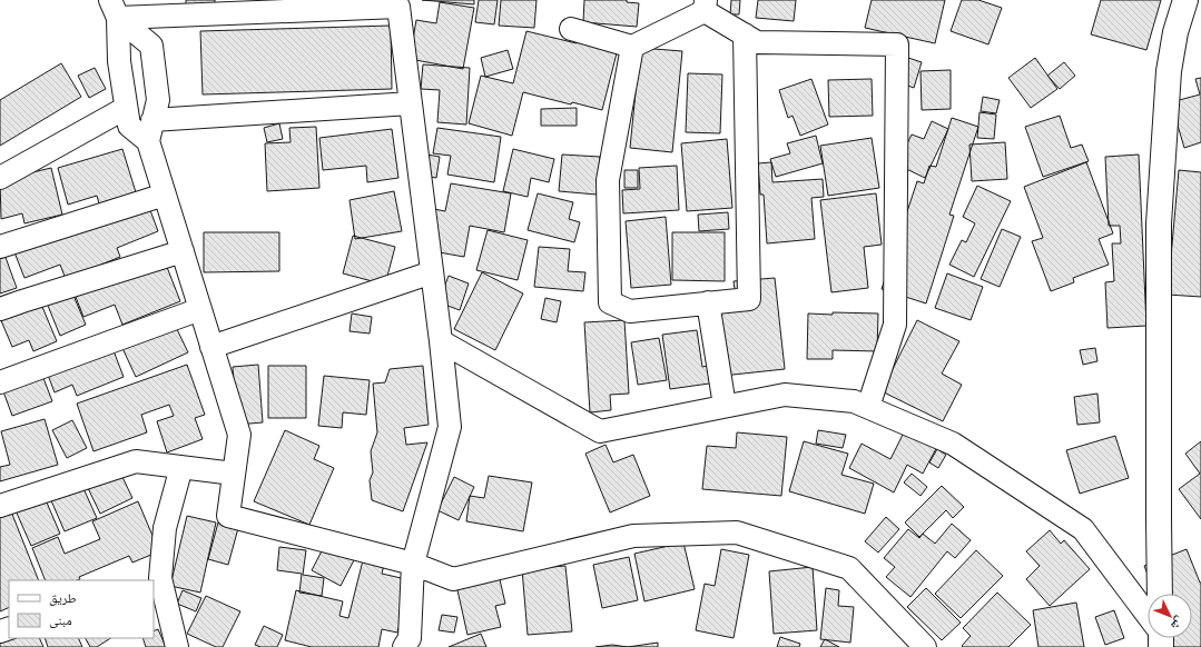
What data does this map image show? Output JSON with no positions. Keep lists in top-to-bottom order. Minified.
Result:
{"legend":["طريق","مبنى"],"north":"bottom right"}
